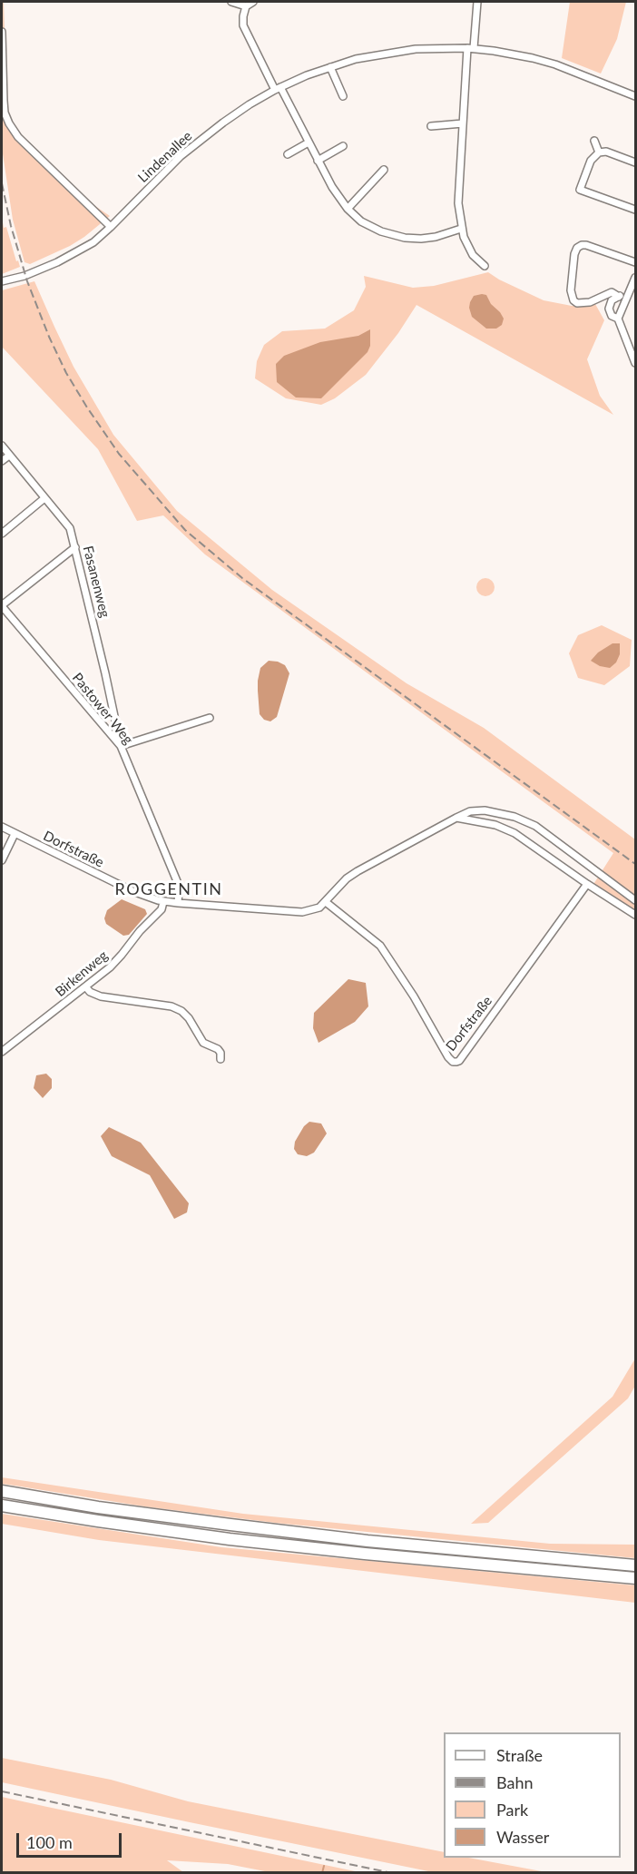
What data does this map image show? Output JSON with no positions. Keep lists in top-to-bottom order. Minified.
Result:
{"streets":{"street":["Lindenallee","Fasanenweg","Pastower Weg","Dorfstraße","Birkenweg"]},"crossings":[["Fasanenweg","Pastower Weg"],["Pastower Weg","Dorfstraße"],["Dorfstraße","Birkenweg"]],"districts":["ROGGENTIN"],"legend":["Straße","Bahn","Park","Wasser"],"scale_bar":"100 m"}
